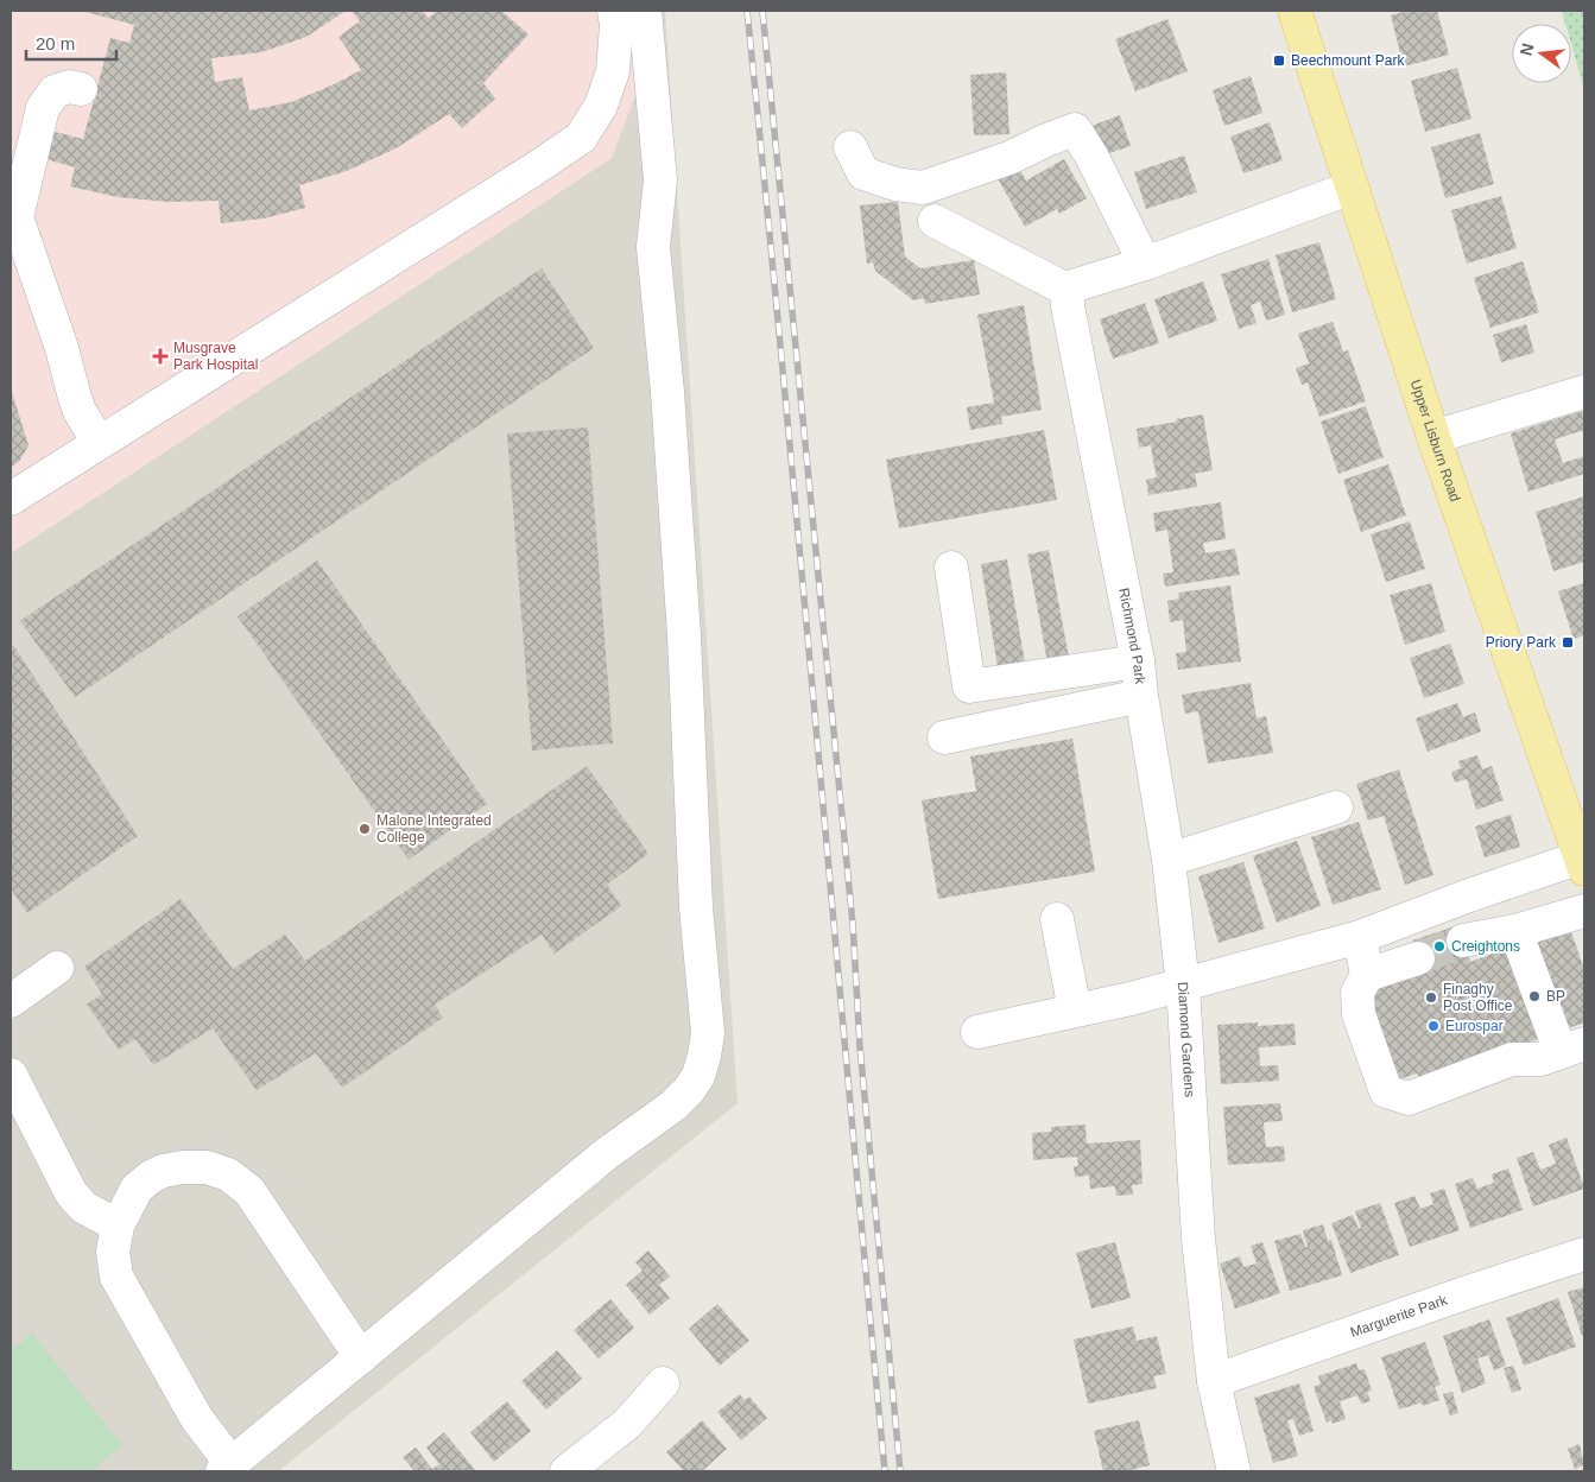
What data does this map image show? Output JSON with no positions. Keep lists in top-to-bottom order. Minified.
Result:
{"streets":{"main road":["Upper Lisburn Road"],"street":["Richmond Park","Diamond Gardens","Marguerite Park"]},"crossings":[["Upper Lisburn Road","Diamond Gardens"],["Richmond Park","Diamond Gardens"],["Diamond Gardens","Marguerite Park"]],"places":{"transit":["Beechmount Park","Priory Park"],"health":["Musgrave Park Hospital"],"other":["Malone Integrated College","Creightons","BP","Finaghy Post Office","Eurospar"]},"scale_bar":"20 m","north":"left"}
